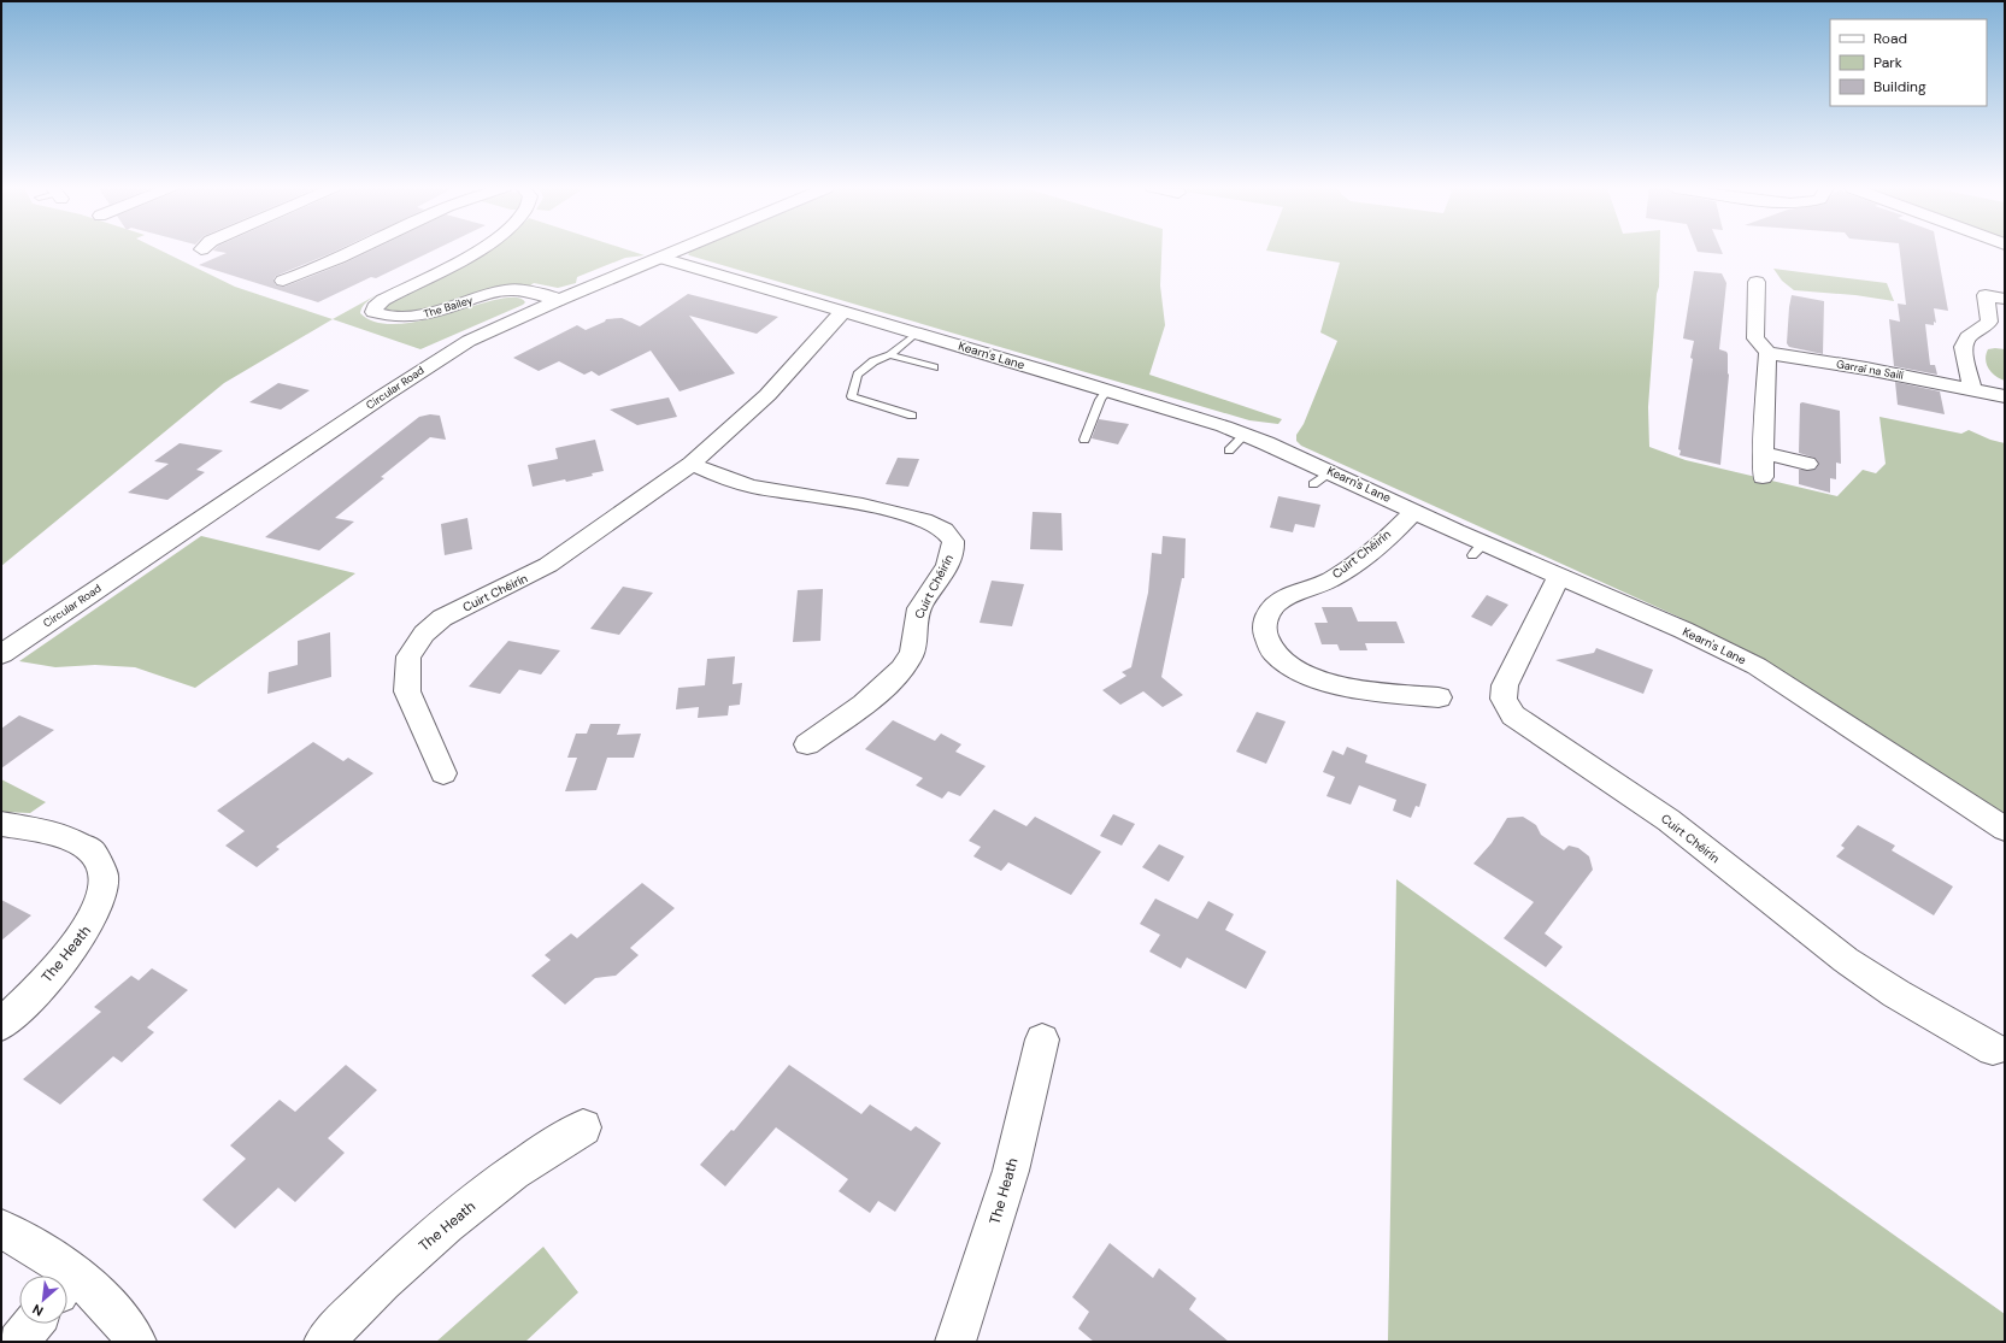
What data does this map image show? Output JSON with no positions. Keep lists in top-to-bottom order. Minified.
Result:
{"streets":{"street":["The Bailey","Kearn's Lane","Garraí na Sailí","Circular Road","Cuirt Chéirín","The Heath"]},"crossings":[["The Bailey","Circular Road"],["Kearn's Lane","Circular Road"],["Kearn's Lane","Cuirt Chéirín"]],"legend":["Road","Park","Building"],"north":"bottom left"}
